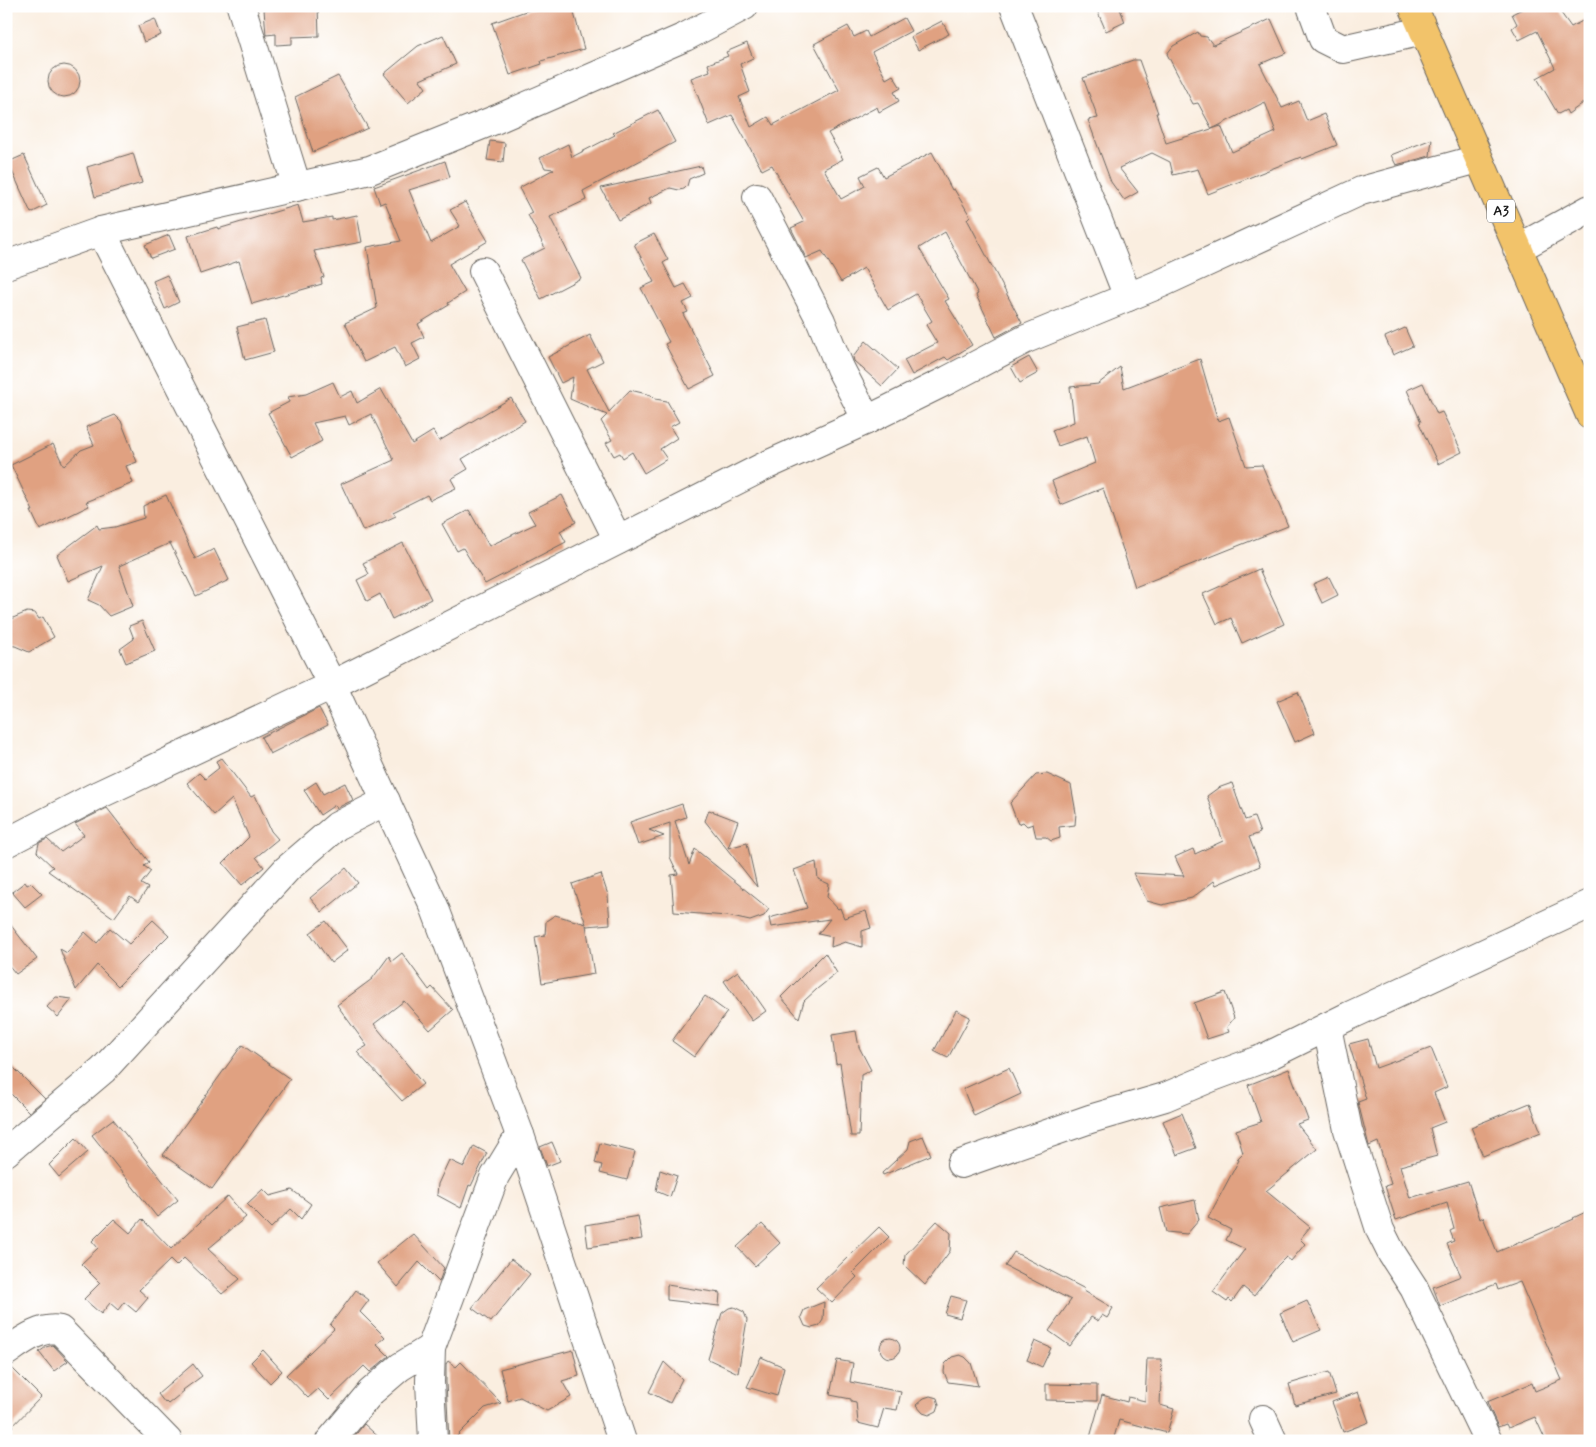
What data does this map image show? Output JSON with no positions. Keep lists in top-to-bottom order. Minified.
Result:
{"streets":{"highway":["A3"]}}
